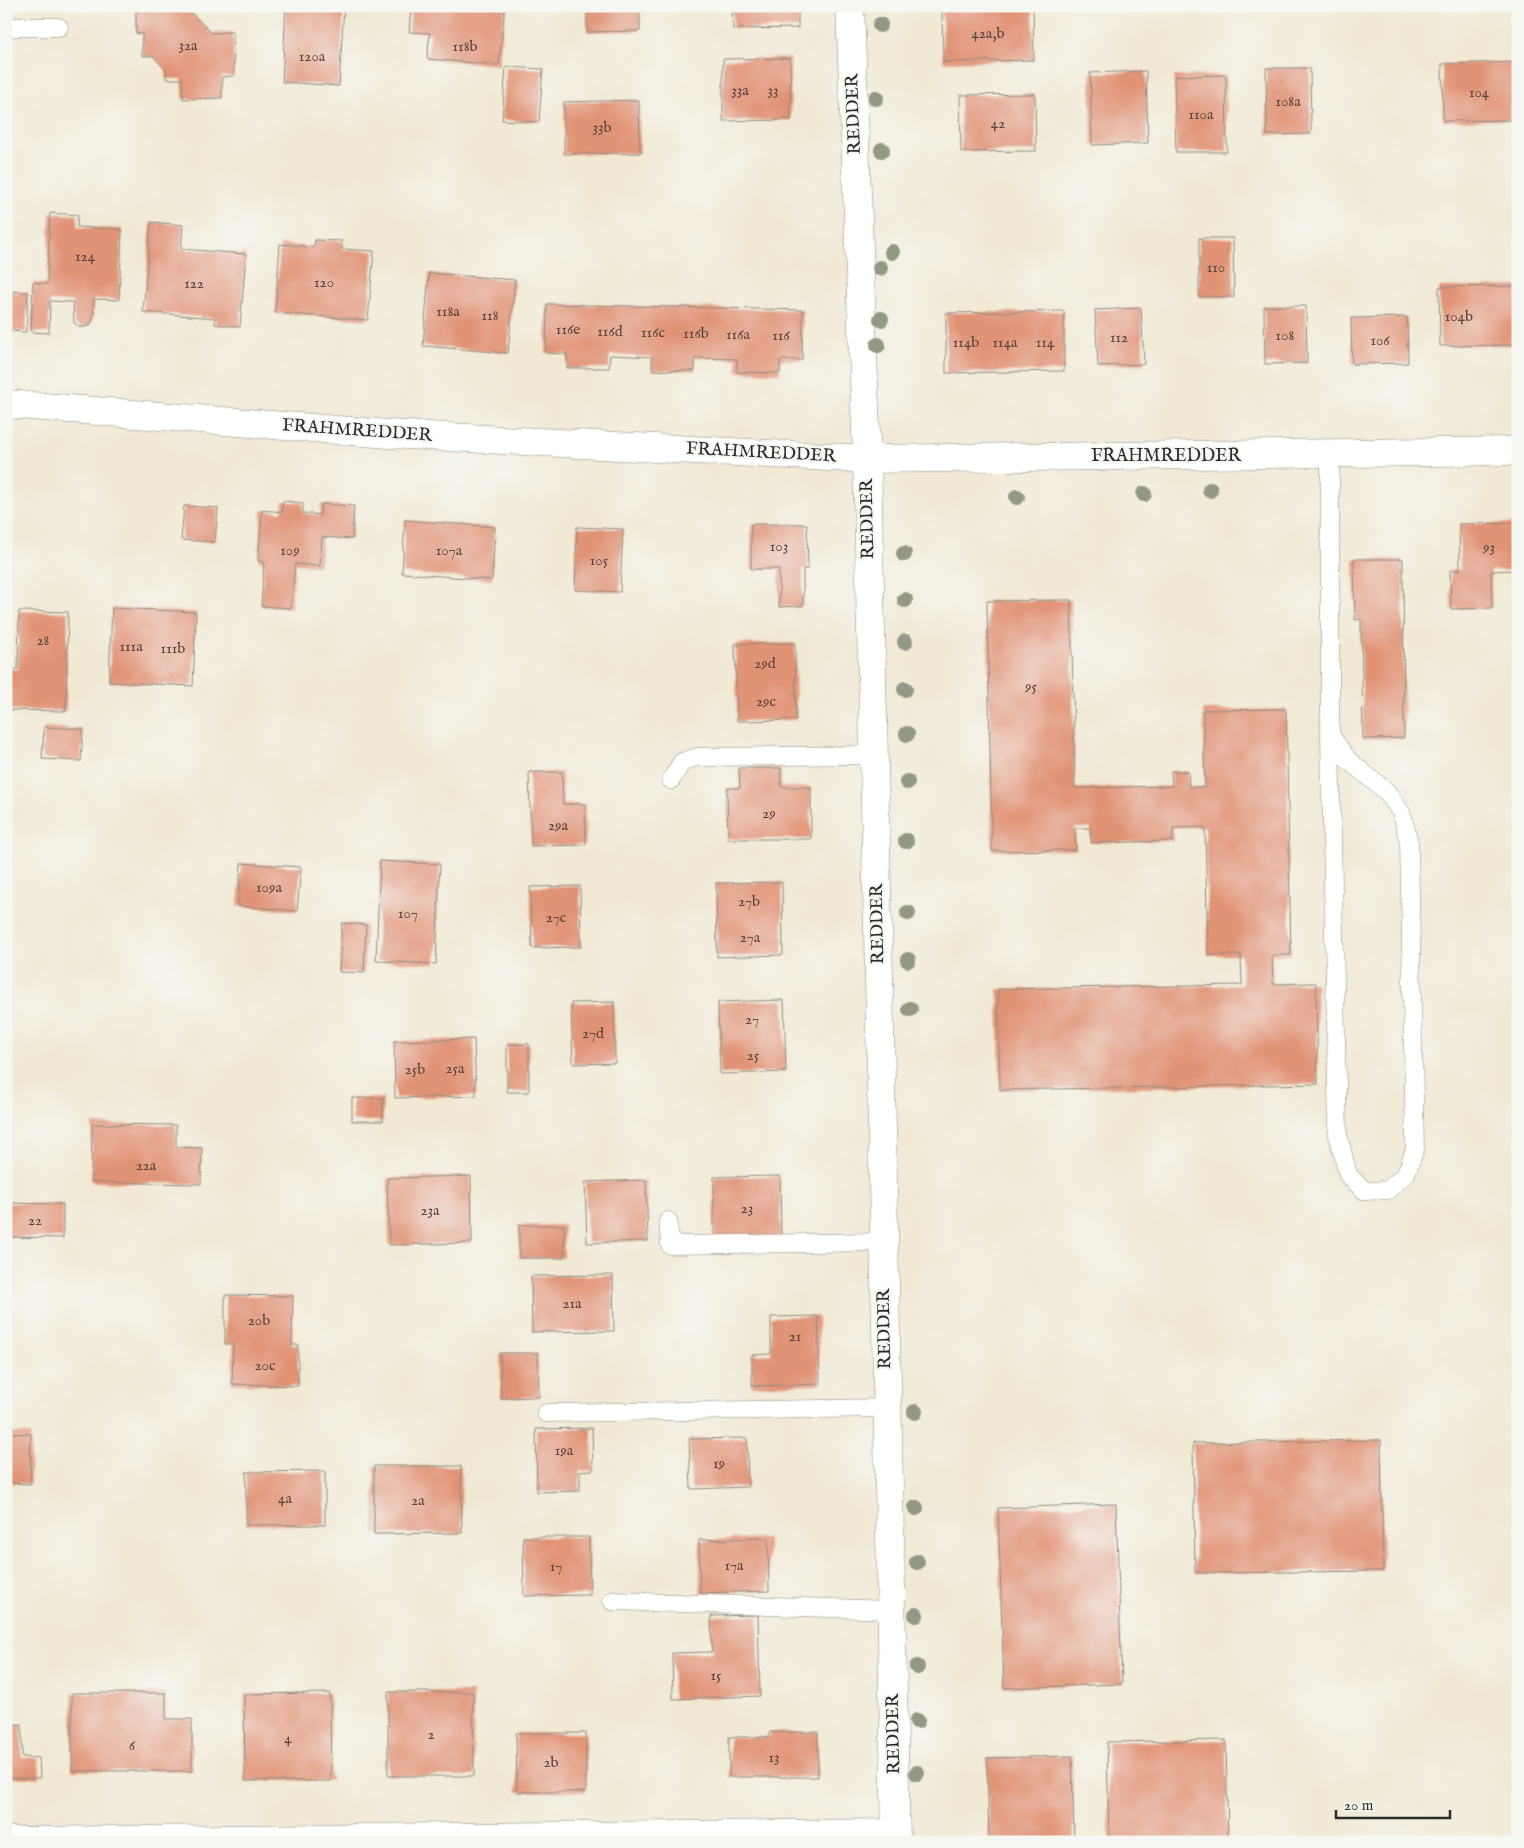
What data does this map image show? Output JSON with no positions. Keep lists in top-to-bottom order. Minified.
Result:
{"streets":{"street":["REDDER","FRAHMREDDER"]},"crossings":[["REDDER","FRAHMREDDER"]],"house_numbers":["42a,b","32a","118b","120a","33a","33","104","108a","110a","42","33b","124","110","120","122","118a","118","104b","116e","116d","116c","116b","116a","116","108","112","106","114b","114a","114","103","93","109","107a","105","28","111a","111b","29d","95","29c","29","29a","109a","27b","107","27c","27a","27","27d","25","25a","25b","22a","23","23a","22","21a","20b","21","20c","19a","19","4a","2a","17a","17","15","2","4","6","13","2b"],"scale_bar":"20 m"}
